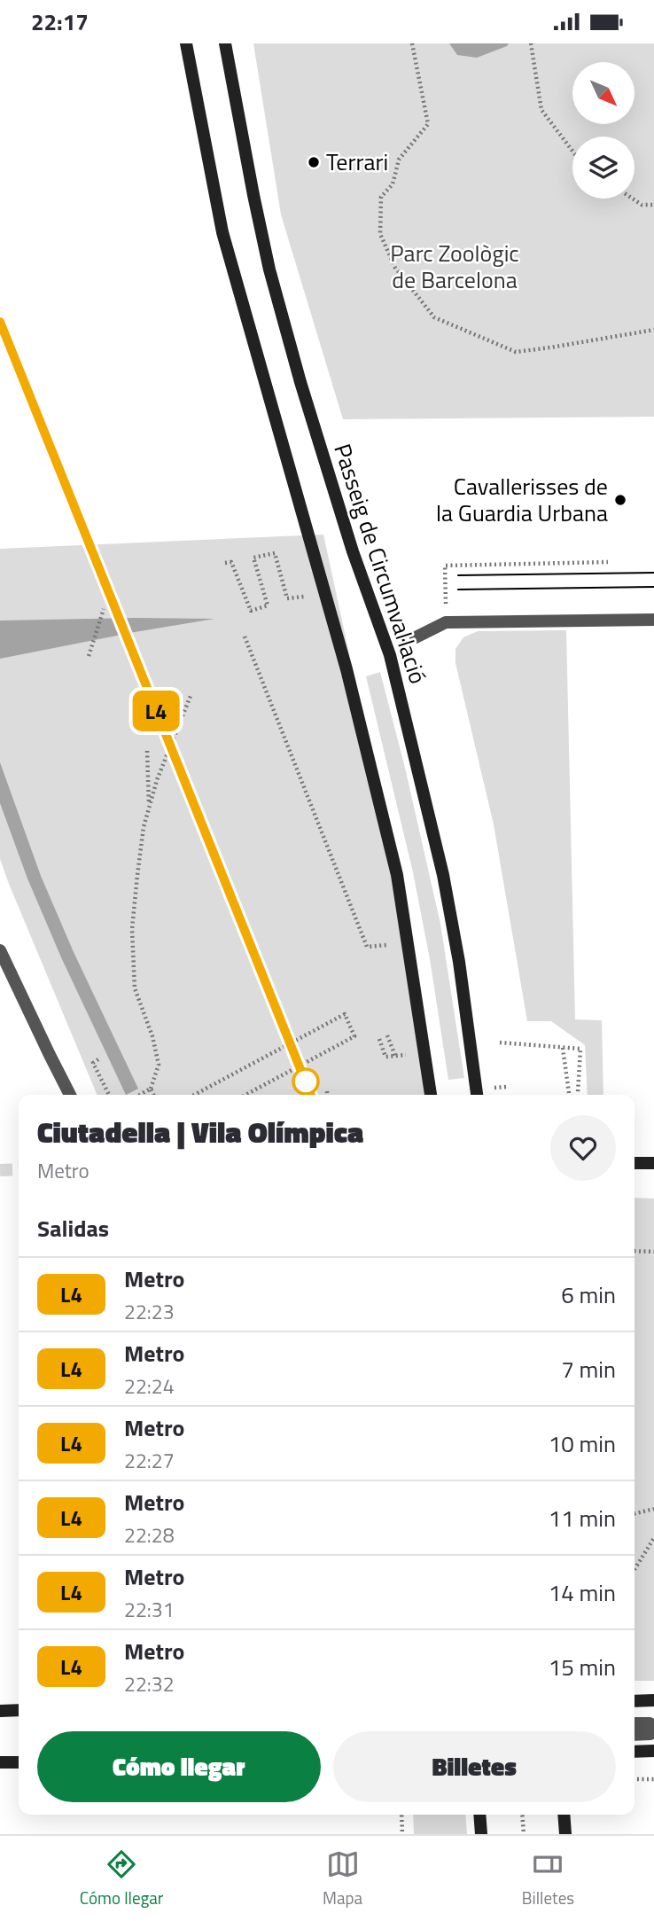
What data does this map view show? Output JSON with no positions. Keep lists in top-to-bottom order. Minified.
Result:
{"streets":{"street":["Passeig de Circumval·lació"]},"parks":["Parc Zoològic de Barcelona"],"places":["Terrari","Cavallerisses de la Guardia Urbana"],"lines":["metro line L4"],"north":"bottom right","page":{"status":"22:17","on_map":"L4","heading":[["Ciutadella | Vila Olímpica","Metro"],"Salidas"],"list":[{"mark":"L4","name":"Metro","note":"22:23","value":"6 min"},{"mark":"L4","name":"Metro","note":"22:24","value":"7 min"},{"mark":"L4","name":"Metro","note":"22:27","value":"10 min"},{"mark":"L4","name":"Metro","note":"22:28","value":"11 min"},{"mark":"L4","name":"Metro","note":"22:31","value":"14 min"},{"mark":"L4","name":"Metro","note":"22:32","value":"15 min"}],"buttons":["Cómo llegar","Billetes"],"tabs":["Cómo llegar","Mapa","Billetes"]}}
